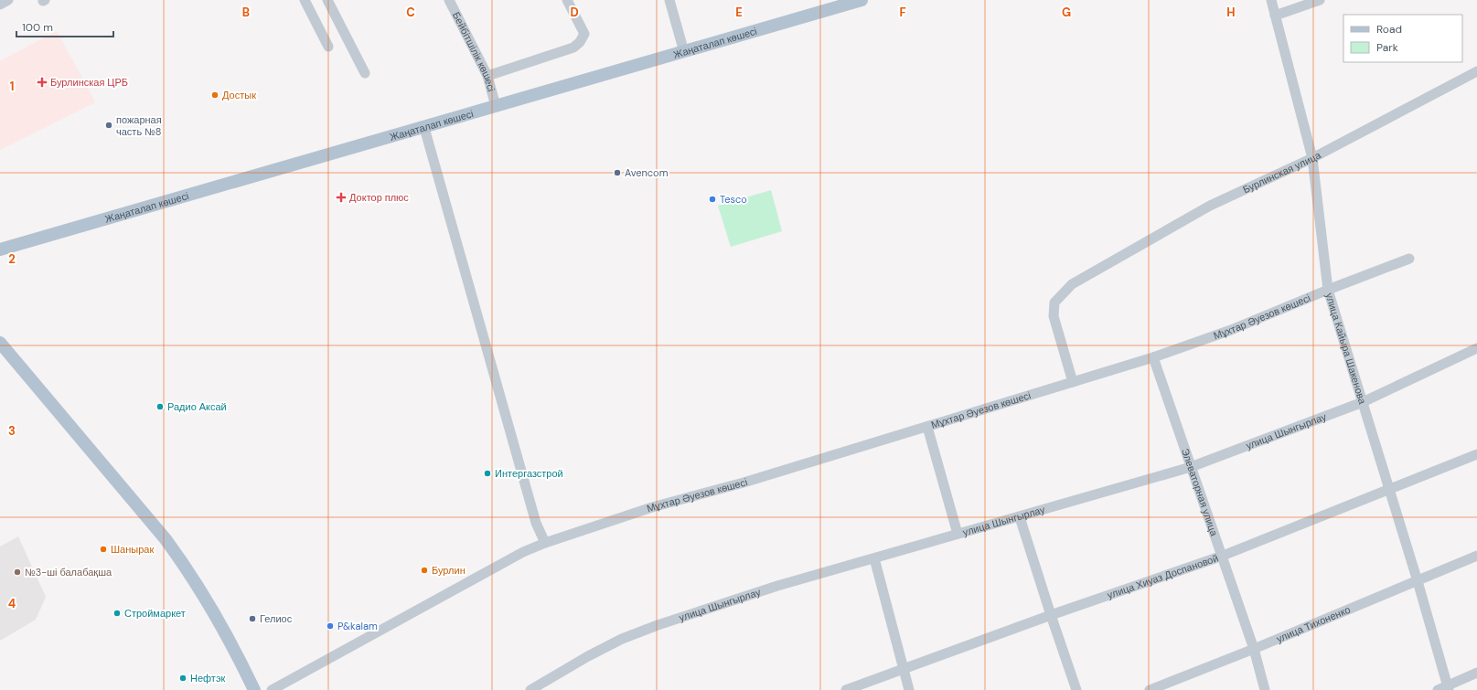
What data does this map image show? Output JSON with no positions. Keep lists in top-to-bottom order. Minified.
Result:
{"streets":{"main road":["Жаңаталап көшесі"],"street":["Бейбітшілік көшесі","Бурлинская улица","Мұхтар Әуезов көшесі","улица Кайыра Шакенова","улица Шынгырлау","Элеваторная улица","улица Хиуаз Доспановой","улица Тихоненко"]},"crossings":[["Жаңаталап көшесі","Бейбітшілік көшесі"],["Бурлинская улица","Мұхтар Әуезов көшесі"],["Бурлинская улица","улица Кайыра Шакенова"],["Мұхтар Әуезов көшесі","улица Кайыра Шакенова"],["Мұхтар Әуезов көшесі","Элеваторная улица"],["улица Кайыра Шакенова","улица Шынгырлау"],["улица Кайыра Шакенова","улица Хиуаз Доспановой"],["улица Кайыра Шакенова","улица Тихоненко"],["улица Шынгырлау","Элеваторная улица"],["Элеваторная улица","улица Хиуаз Доспановой"],["Элеваторная улица","улица Тихоненко"]],"places":{"health":["Бурлинская ЦРБ","Доктор плюс"],"other":["Достык","пожарная часть №8","Avencom","Tesco","Радио Аксай","Интергазстрой","Шанырак","Бурлин","№3-ші балабақша","Строймаркет","Гелиос","P&kalam","Нефтэк"]},"legend":["Road","Park"],"scale_bar":"100 m","grid":{"columns":["B","C","D","E","F","G","H"],"rows":["1","2","3","4"]}}
